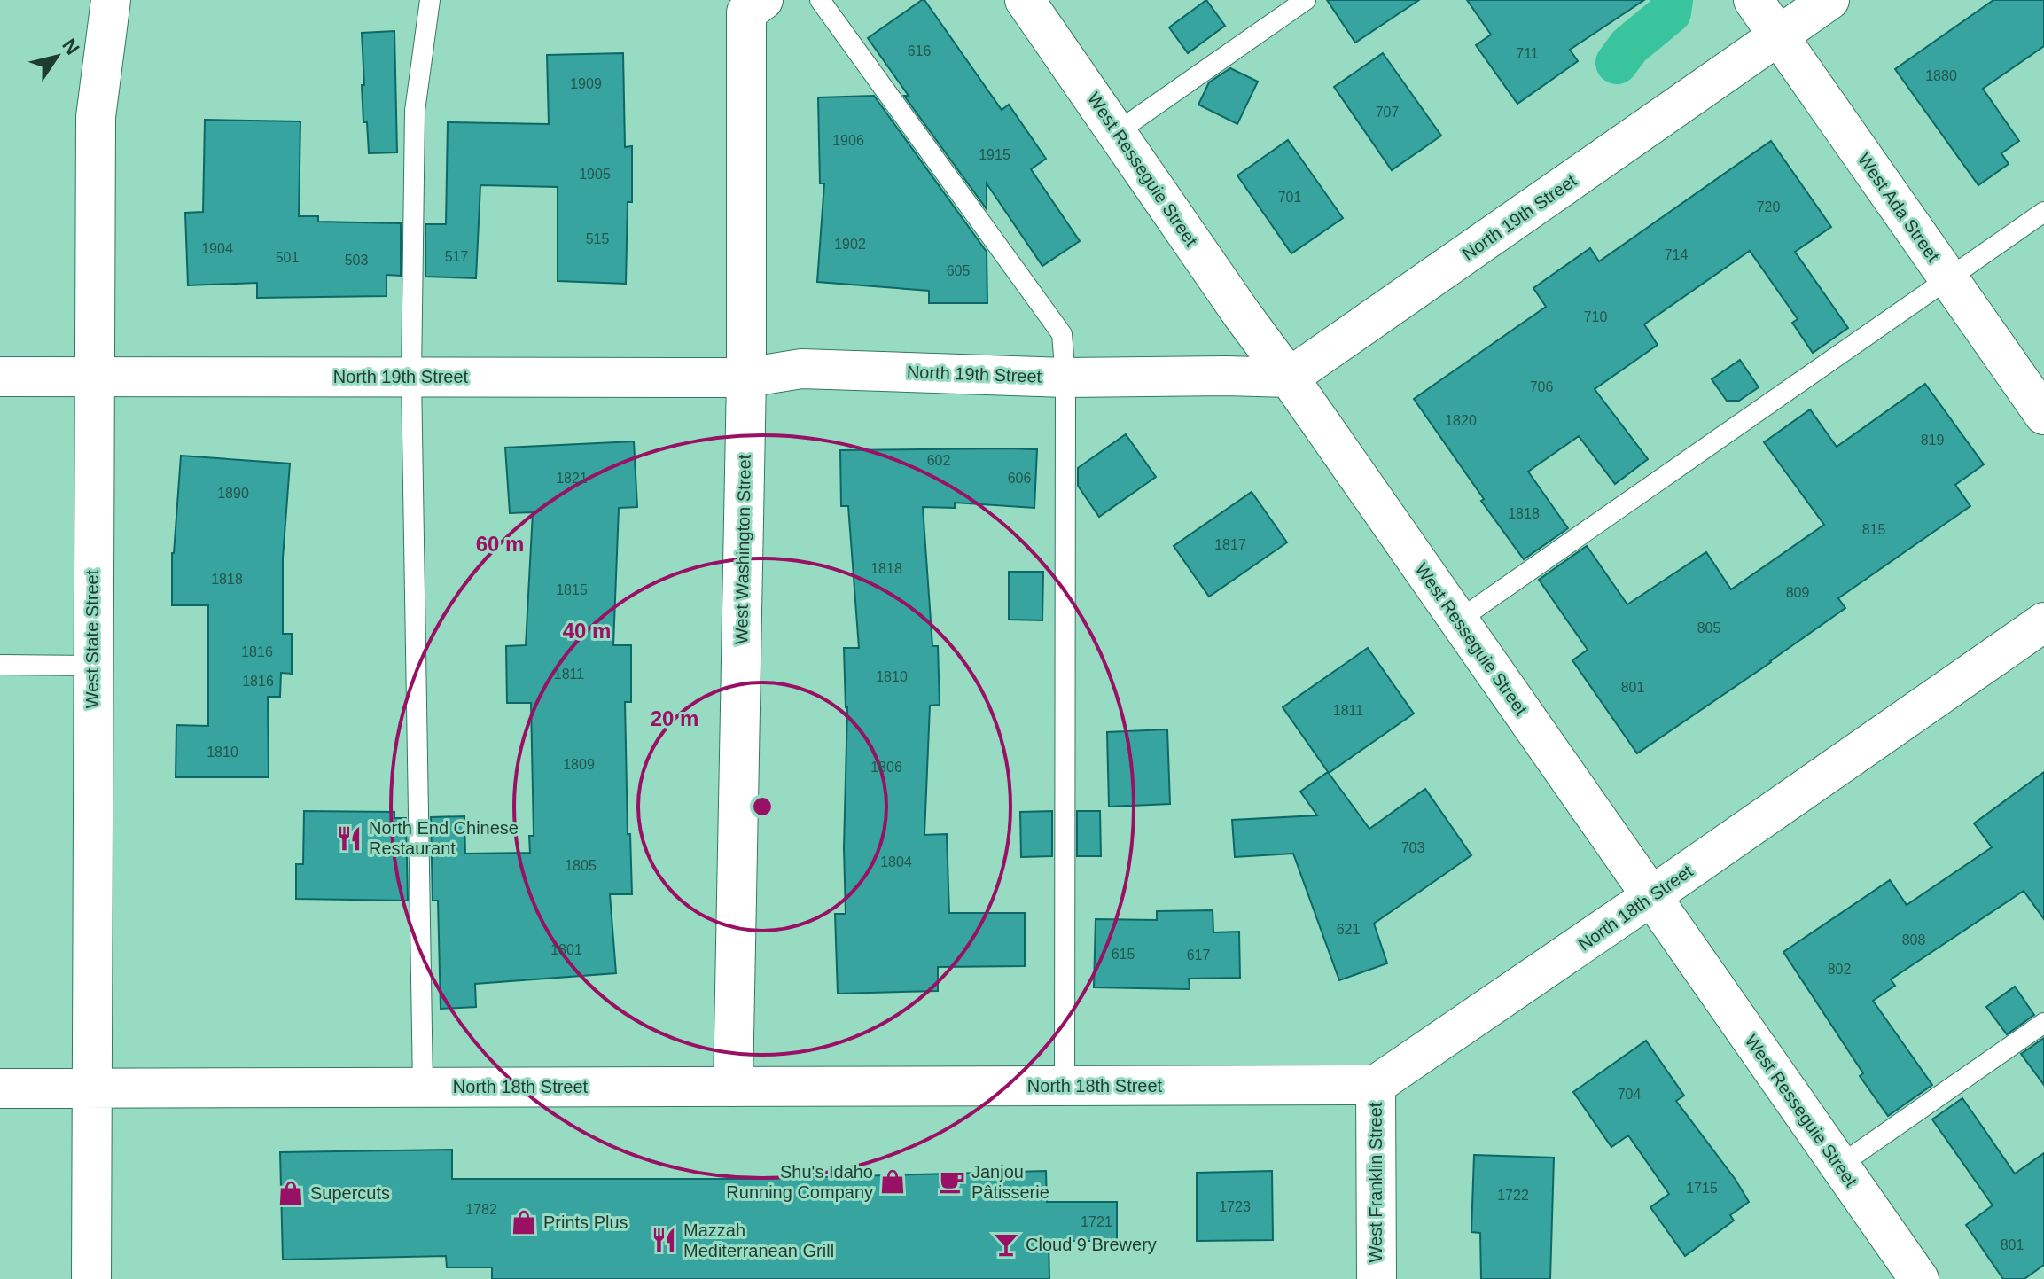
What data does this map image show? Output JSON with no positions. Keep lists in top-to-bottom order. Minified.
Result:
{"streets":{"street":["West Resseguie Street","West Ada Street","North 19th Street","West Washington Street","West State Street","North 18th Street","West Franklin Street"]},"crossings":[["West Resseguie Street","North 19th Street"],["West Resseguie Street","North 18th Street"],["West Ada Street","North 19th Street"],["North 19th Street","West Washington Street"],["North 19th Street","West State Street"],["West Washington Street","North 18th Street"],["West State Street","North 18th Street"],["North 18th Street","West Franklin Street"]],"places":{"restaurant":["North End Chinese Restaurant","Mazzah Mediterranean Grill"],"shop":["Shu's Idaho Running Company","Supercuts","Prints Plus"],"cafe":["Janjou Pâtisserie"],"bar":["Cloud 9 Brewery"]},"house_numbers":["616","711","1880","1909","707","1906","1915","1905","701","720","515","1902","1904","714","517","501","503","605","710","706","1820","819","602","1821","606","1890","1818","815","1817","1818","1818","1815","809","805","1816","1811","1810","1816","801","1811","1810","1809","1806","703","1804","1805","621","808","1801","615","617","802","704","1715","1722","1723","1782","1721","801"],"north":"top right","rings":["60 m","40 m","20 m"]}
